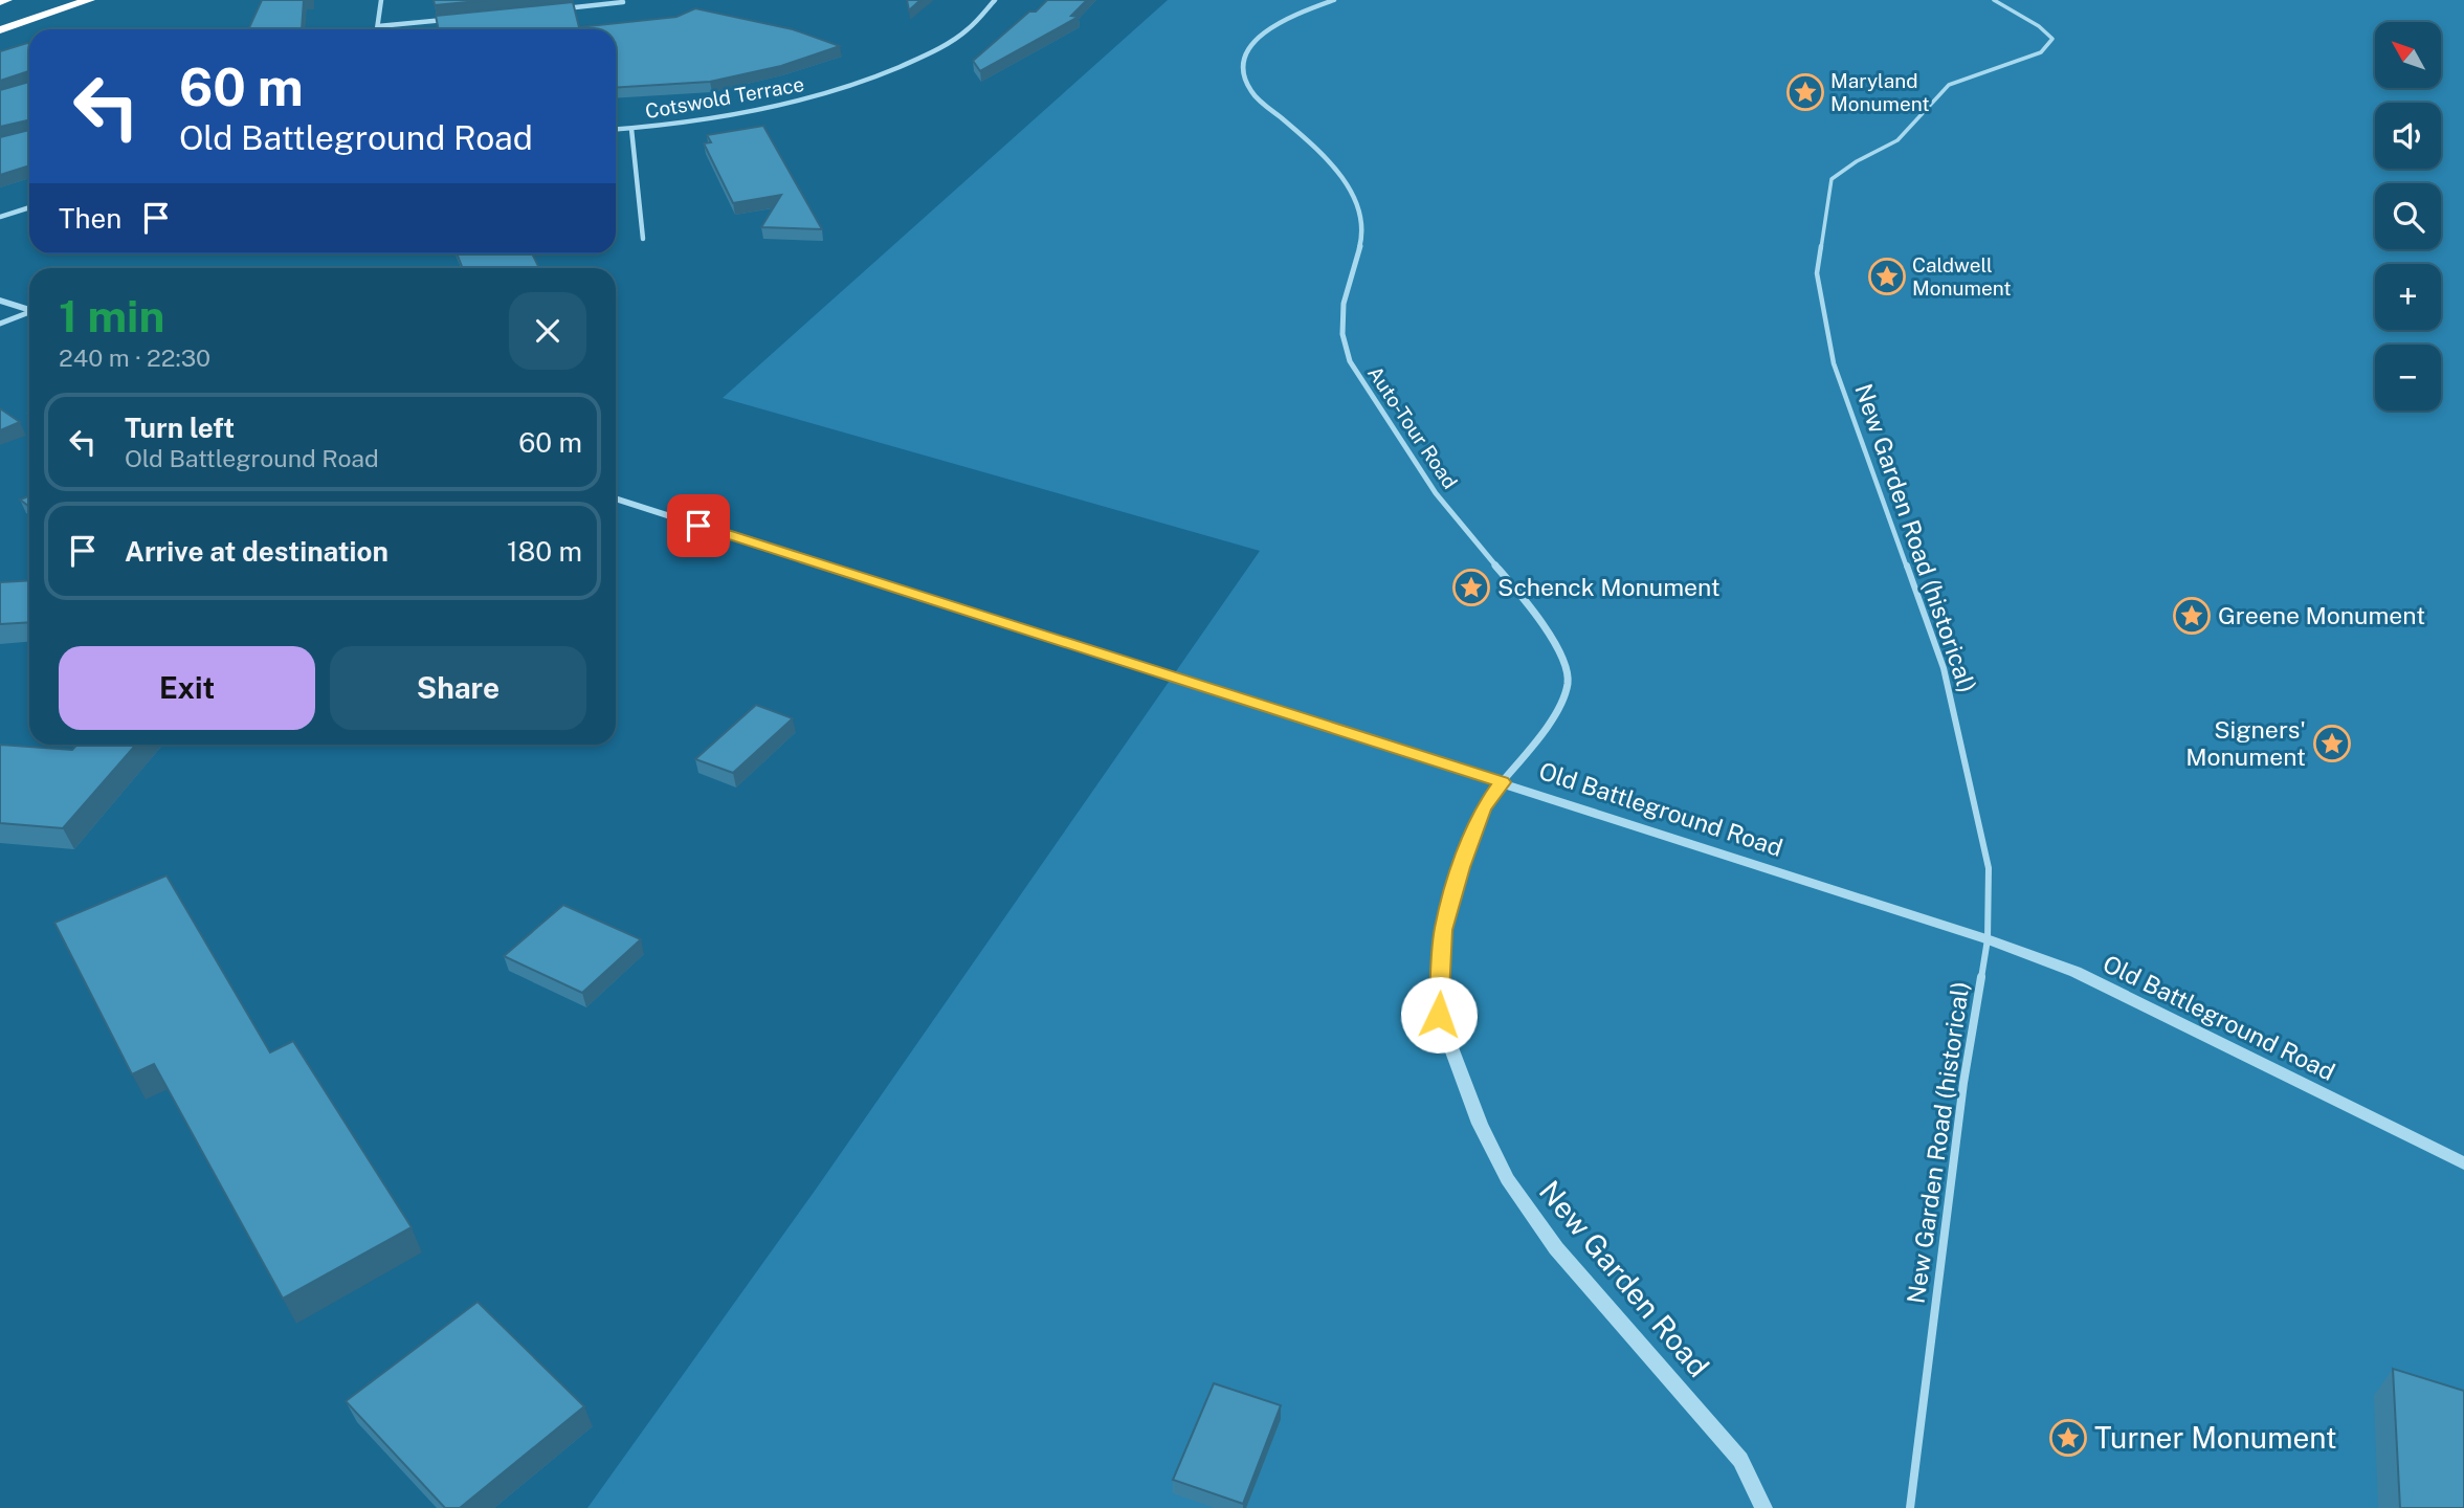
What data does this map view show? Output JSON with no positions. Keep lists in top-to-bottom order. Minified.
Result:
{"streets":{"street":["Cotswold Terrace","Auto-Tour Road","New Garden Road (historical)","Old Battleground Road","New Garden Road"]},"crossings":[["Auto-Tour Road","Old Battleground Road"],["Auto-Tour Road","New Garden Road"],["New Garden Road (historical)","Old Battleground Road"],["Old Battleground Road","New Garden Road"]],"places":{"place":["Maryland Monument","Caldwell Monument","Schenck Monument","Greene Monument","Signers' Monument","Turner Monument"]},"north":"top left","page":{"map_buttons":["+","−"],"turn":["60 m","Old Battleground Road"],"then":"Then","heading":["1 min","240 m · 22:30"],"list":[{"name":"Turn left","note":"Old Battleground Road","value":"60 m"},{"name":"Arrive at destination","value":"180 m"}],"buttons":["Exit","Share"]}}
